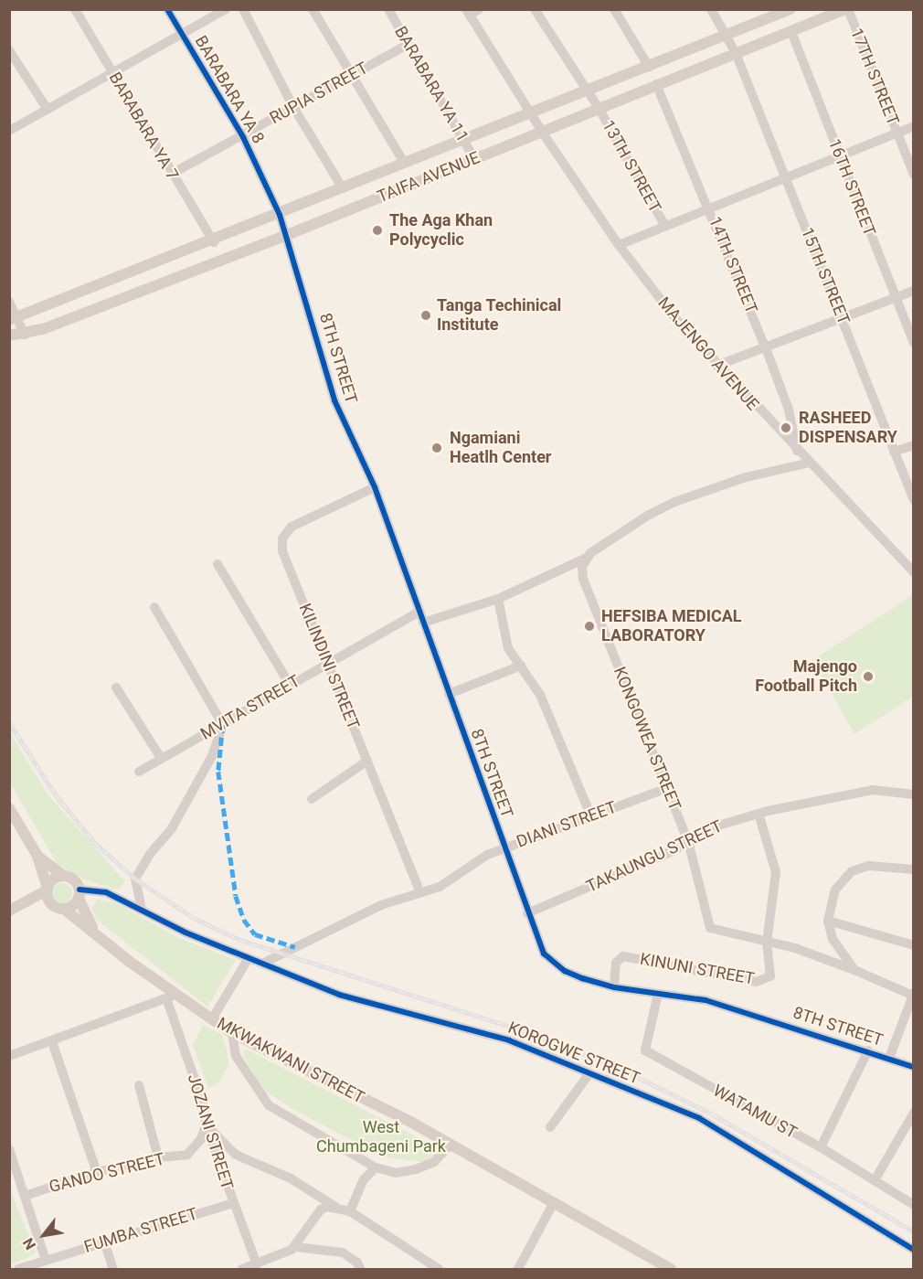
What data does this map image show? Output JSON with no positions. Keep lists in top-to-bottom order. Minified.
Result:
{"streets":{"main road":["TAIFA AVENUE","MKWAKWANI STREET"],"street":["17TH STREET","BARABARA YA 11","BARABARA YA 8","RUPIA STREET","BARABARA YA 7","13TH STREET","16TH STREET","14TH STREET","15TH STREET","MAJENGO AVENUE","8TH STREET","KILINDINI STREET","MVITA STREET","KONGOWEA STREET","DIANI STREET","TAKAUNGU STREET","KINUNI STREET","KOROGWE STREET","WATAMU ST","JOZANI STREET","GANDO STREET","FUMBA STREET"]},"crossings":[["17TH STREET","TAIFA AVENUE"],["BARABARA YA 11","RUPIA STREET"],["BARABARA YA 11","TAIFA AVENUE"],["BARABARA YA 8","RUPIA STREET"],["BARABARA YA 8","TAIFA AVENUE"],["BARABARA YA 8","8TH STREET"],["RUPIA STREET","BARABARA YA 7"],["BARABARA YA 7","TAIFA AVENUE"],["13TH STREET","TAIFA AVENUE"],["TAIFA AVENUE","16TH STREET"],["TAIFA AVENUE","14TH STREET"],["TAIFA AVENUE","15TH STREET"],["TAIFA AVENUE","MAJENGO AVENUE"],["TAIFA AVENUE","8TH STREET"],["14TH STREET","MAJENGO AVENUE"],["8TH STREET","KILINDINI STREET"],["8TH STREET","MVITA STREET"],["8TH STREET","DIANI STREET"],["8TH STREET","TAKAUNGU STREET"],["8TH STREET","KINUNI STREET"],["8TH STREET","WATAMU ST"],["KILINDINI STREET","MVITA STREET"],["KILINDINI STREET","DIANI STREET"],["KONGOWEA STREET","DIANI STREET"],["KONGOWEA STREET","TAKAUNGU STREET"],["KONGOWEA STREET","KINUNI STREET"],["DIANI STREET","KOROGWE STREET"],["TAKAUNGU STREET","KINUNI STREET"],["KOROGWE STREET","MKWAKWANI STREET"],["MKWAKWANI STREET","JOZANI STREET"],["JOZANI STREET","GANDO STREET"],["JOZANI STREET","FUMBA STREET"]],"parks":["West Chumbageni Park"],"places":["The Aga Khan Polycyclic","Tanga Techinical Institute","RASHEED DISPENSARY","Ngamiani Heatlh Center","HEFSIBA MEDICAL LABORATORY","Majengo Football Pitch"],"north":"bottom left"}
